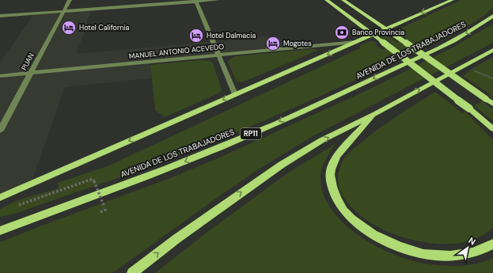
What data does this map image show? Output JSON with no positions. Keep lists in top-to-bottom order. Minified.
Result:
{"streets":{"main road":["AVENIDA DE LOS TRABAJADORES","RP11"],"street":["MANUEL ANTONIO ACEVEDO","PUAN"]},"crossings":[["MANUEL ANTONIO ACEVEDO","PUAN"]],"places":{"hotel":["Hotel California","Hotel Dalmacia","Mogotes"],"bank":["Banco Provincia"]},"north":"top right"}
